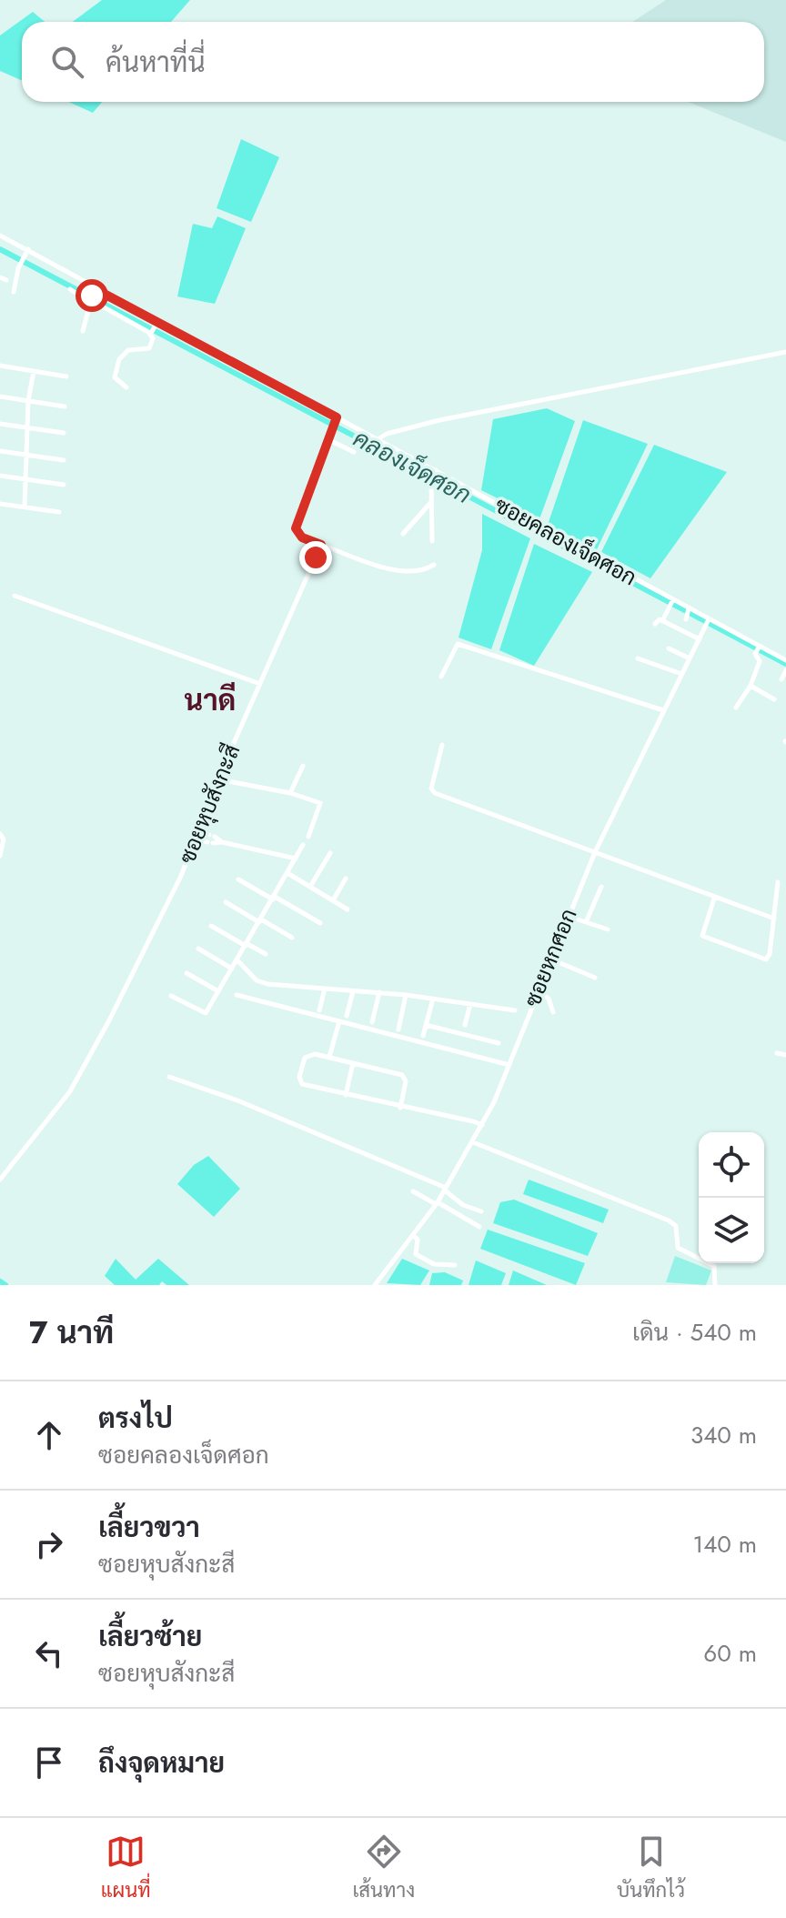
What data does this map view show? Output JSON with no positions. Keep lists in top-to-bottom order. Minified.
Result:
{"streets":{"street":["ซอยคลองเจ็ดศอก","ซอยหุบสังกะสี","ซอยหกศอก"]},"crossings":[["ซอยคลองเจ็ดศอก","ซอยหกศอก"]],"districts":["นาดี"],"water":["คลองเจ็ดศอก"],"page":{"search":"ค้นหาที่นี่","heading":["7 นาที","เดิน · 540 m"],"list":[["ตรงไป","ซอยคลองเจ็ดศอก","340 m"],["เลี้ยวขวา","ซอยหุบสังกะสี","140 m"],["เลี้ยวซ้าย","ซอยหุบสังกะสี","60 m"],"ถึงจุดหมาย"],"nav":["แผนที่","เส้นทาง","บันทึกไว้"]}}
